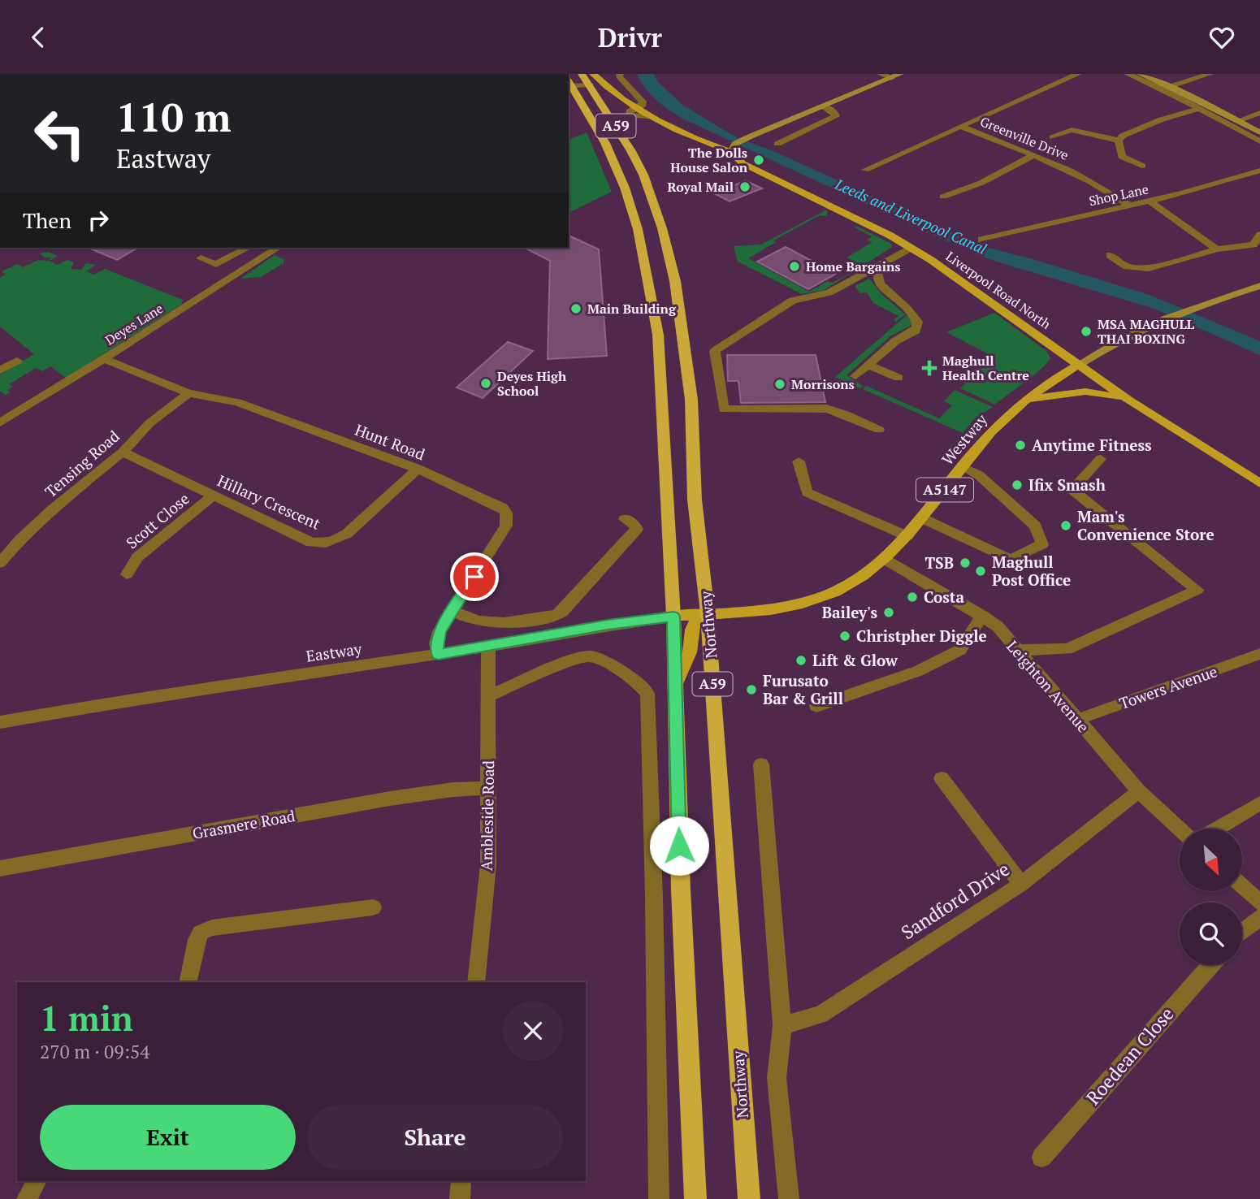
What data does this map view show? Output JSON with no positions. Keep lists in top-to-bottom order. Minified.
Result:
{"streets":{"highway":["A59","Northway"],"main road":["Liverpool Road North","Westway","A5147"],"street":["Greenville Drive","Shop Lane","Deyes Lane","Hunt Road","Tensing Road","Hillary Crescent","Scott Close","Eastway","Leighton Avenue","Towers Avenue","Ambleside Road","Grasmere Road","Sandford Drive","Roedean Close"]},"crossings":[["A59","Westway"],["A59","Northway"],["A59","Eastway"],["Greenville Drive","Shop Lane"],["Liverpool Road North","Westway"],["Deyes Lane","Hunt Road"],["Westway","Northway"],["Westway","Eastway"],["Westway","Leighton Avenue"],["Hunt Road","Tensing Road"],["Hunt Road","Hillary Crescent"],["Hunt Road","Eastway"],["Tensing Road","Hillary Crescent"],["Hillary Crescent","Scott Close"],["Eastway","Ambleside Road"],["Leighton Avenue","Towers Avenue"],["Leighton Avenue","Sandford Drive"],["Ambleside Road","Grasmere Road"]],"water":["Leeds and Liverpool Canal"],"places":{"other":["The Dolls House Salon","Royal Mail","Home Bargains","Main Building","MSA MAGHULL THAI BOXING","Deyes High School","Morrisons","Anytime Fitness","Ifix Smash","Mam's Convenience Store","TSB","Maghull Post Office","Costa","Bailey's","Christpher Diggle","Lift & Glow","Furusato Bar & Grill"],"health":["Maghull Health Centre"]},"north":"bottom right","page":{"header":"Drivr","turn":["110 m","Eastway"],"then":"Then","heading":["1 min","270 m · 09:54"],"buttons":["Exit","Share"]}}
